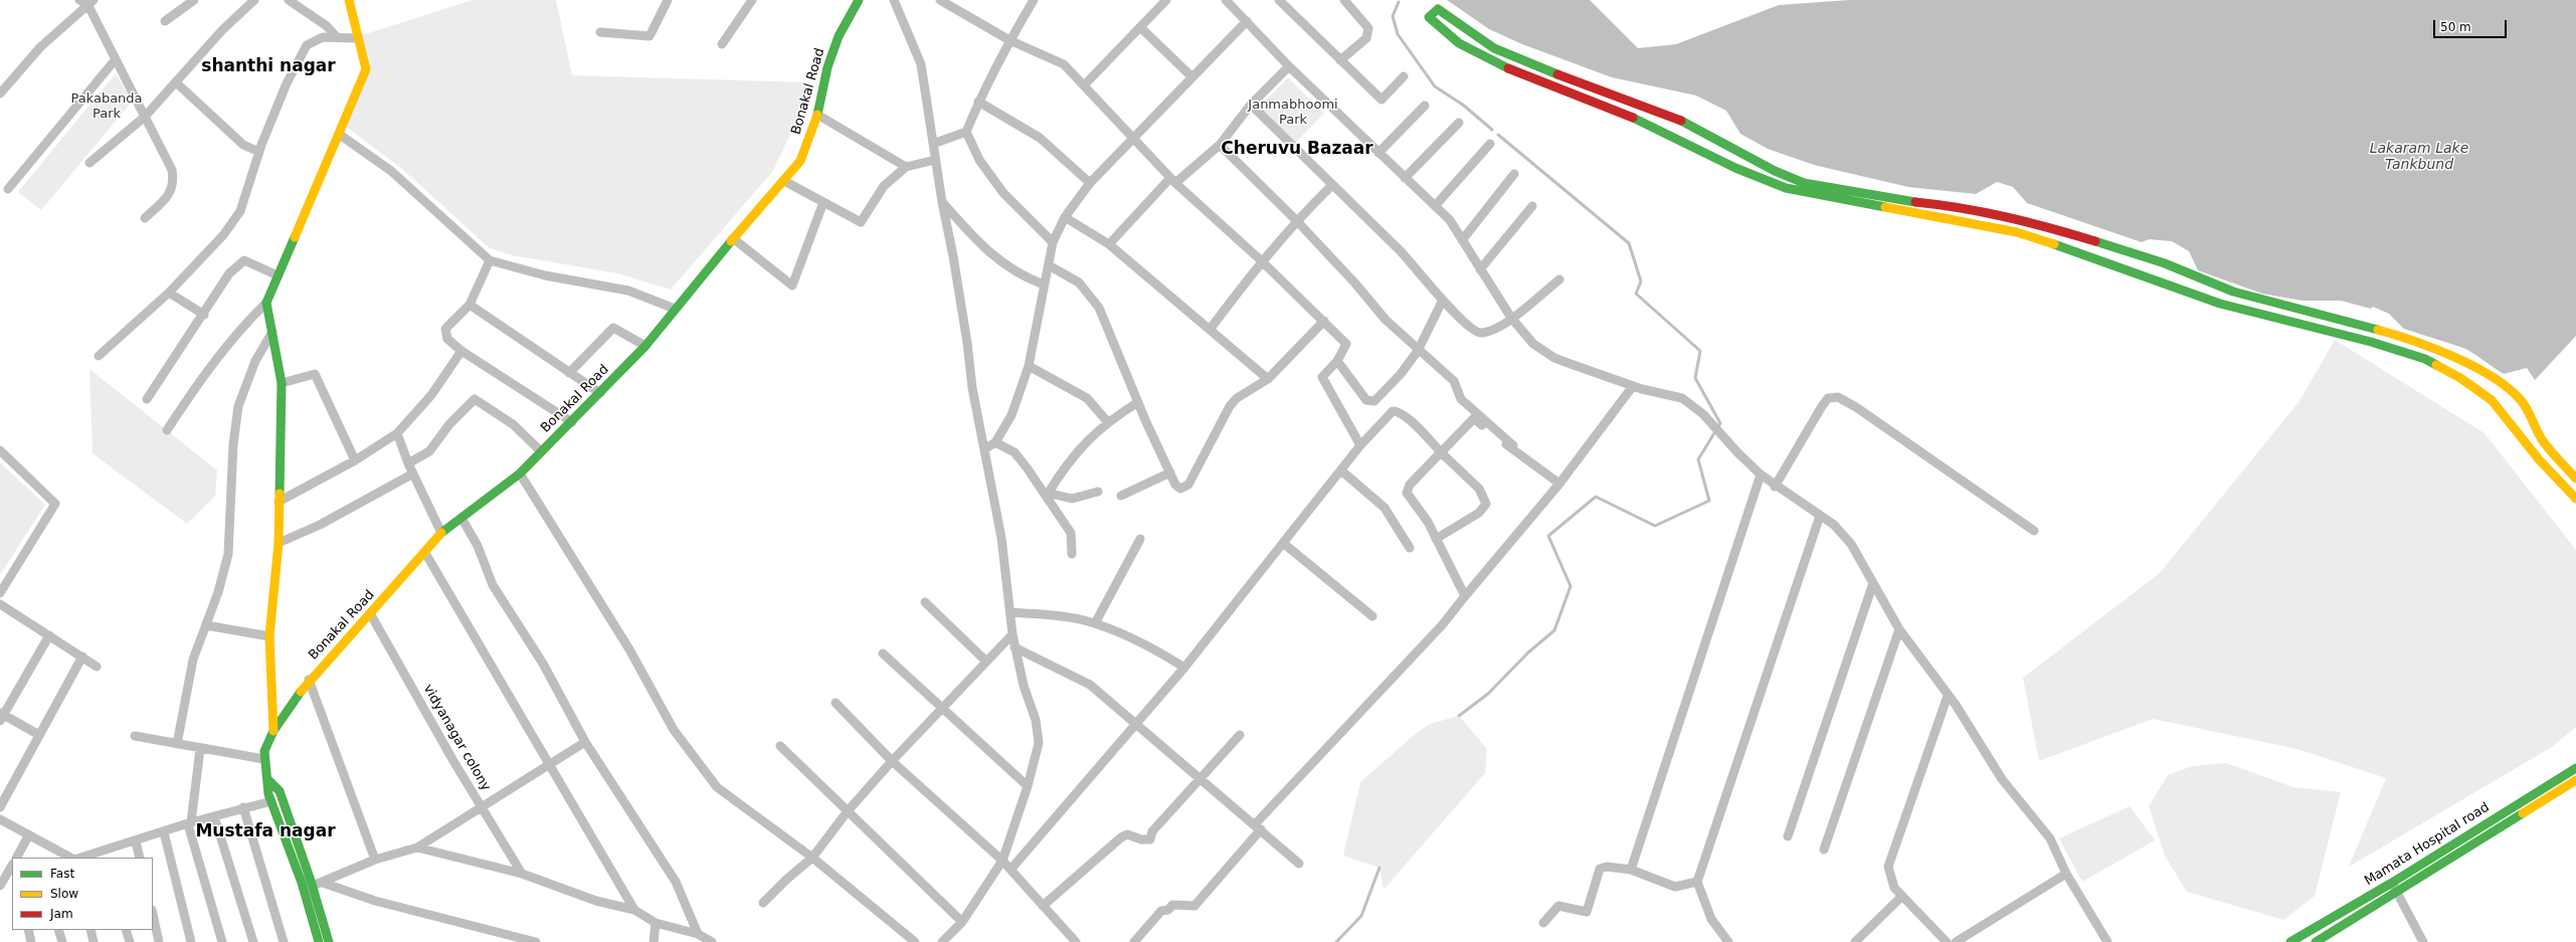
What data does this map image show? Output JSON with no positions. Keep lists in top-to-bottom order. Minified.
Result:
{"streets":{"street":["Bonakal Road","vidyanagar colony","Mamata Hospital road"]},"crossings":[["Bonakal Road","vidyanagar colony"]],"districts":["shanthi nagar","Cheruvu Bazaar","Mustafa nagar"],"water":["Lakaram Lake Tankbund"],"parks":["Pakabanda Park","Janmabhoomi Park"],"legend":["Fast","Slow","Jam"],"scale_bar":"50 m"}
